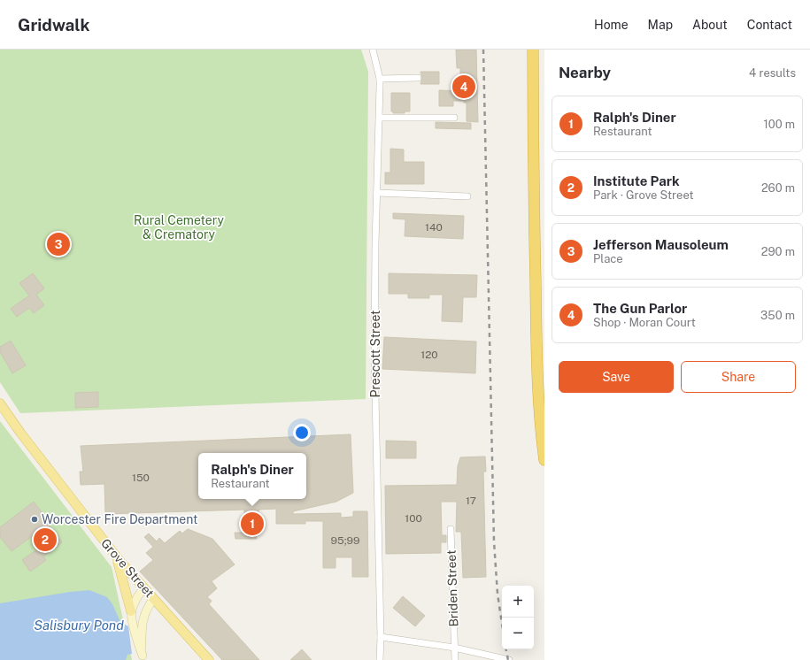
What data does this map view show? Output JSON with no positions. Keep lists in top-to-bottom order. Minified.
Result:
{"streets":{"main road":["Grove Street"],"street":["Prescott Street","Briden Street"]},"water":["Salisbury Pond"],"parks":["Rural Cemetery & Crematory"],"places":["Worcester Fire Department"],"house_numbers":["140","120","150","17","100","95;99"],"page":{"header":"Gridwalk","nav":["Home","Map","About","Contact"],"heading":["Nearby","4 results"],"pins":["4","3","1","2"],"list":[{"mark":"1","name":"Ralph's Diner","note":"Restaurant","value":"100 m"},{"mark":"2","name":"Institute Park","note":"Park · Grove Street","value":"260 m"},{"mark":"3","name":"Jefferson Mausoleum","note":"Place","value":"290 m"},{"mark":"4","name":"The Gun Parlor","note":"Shop · Moran Court","value":"350 m"}],"buttons":["Save","Share"],"popup":["Ralph's Diner","Restaurant"],"map_buttons":["+","−"]}}
